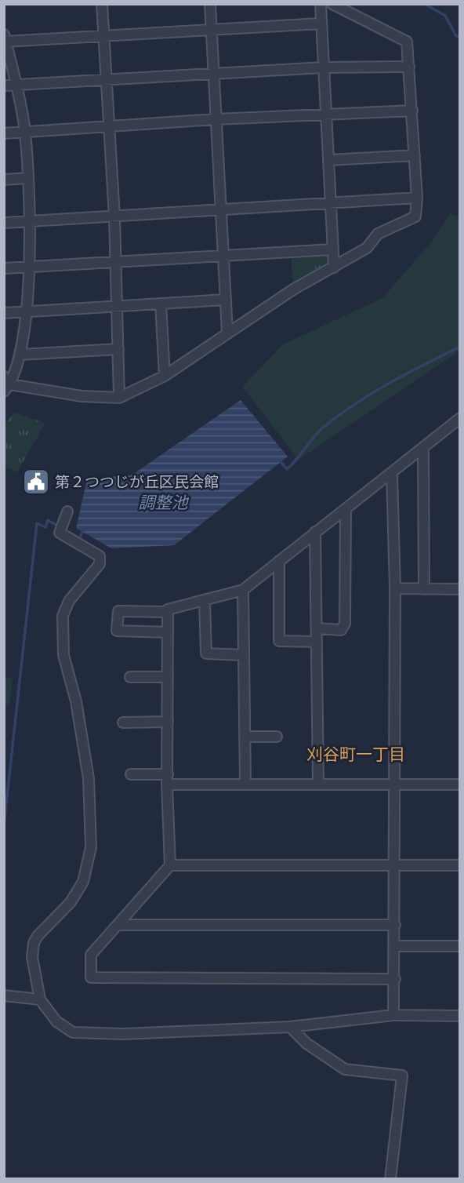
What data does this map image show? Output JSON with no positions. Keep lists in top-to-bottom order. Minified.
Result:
{"districts":["刈谷町一丁目"],"water":["調整池"],"places":{"public building":["第２つつじが丘区民会館"]}}
